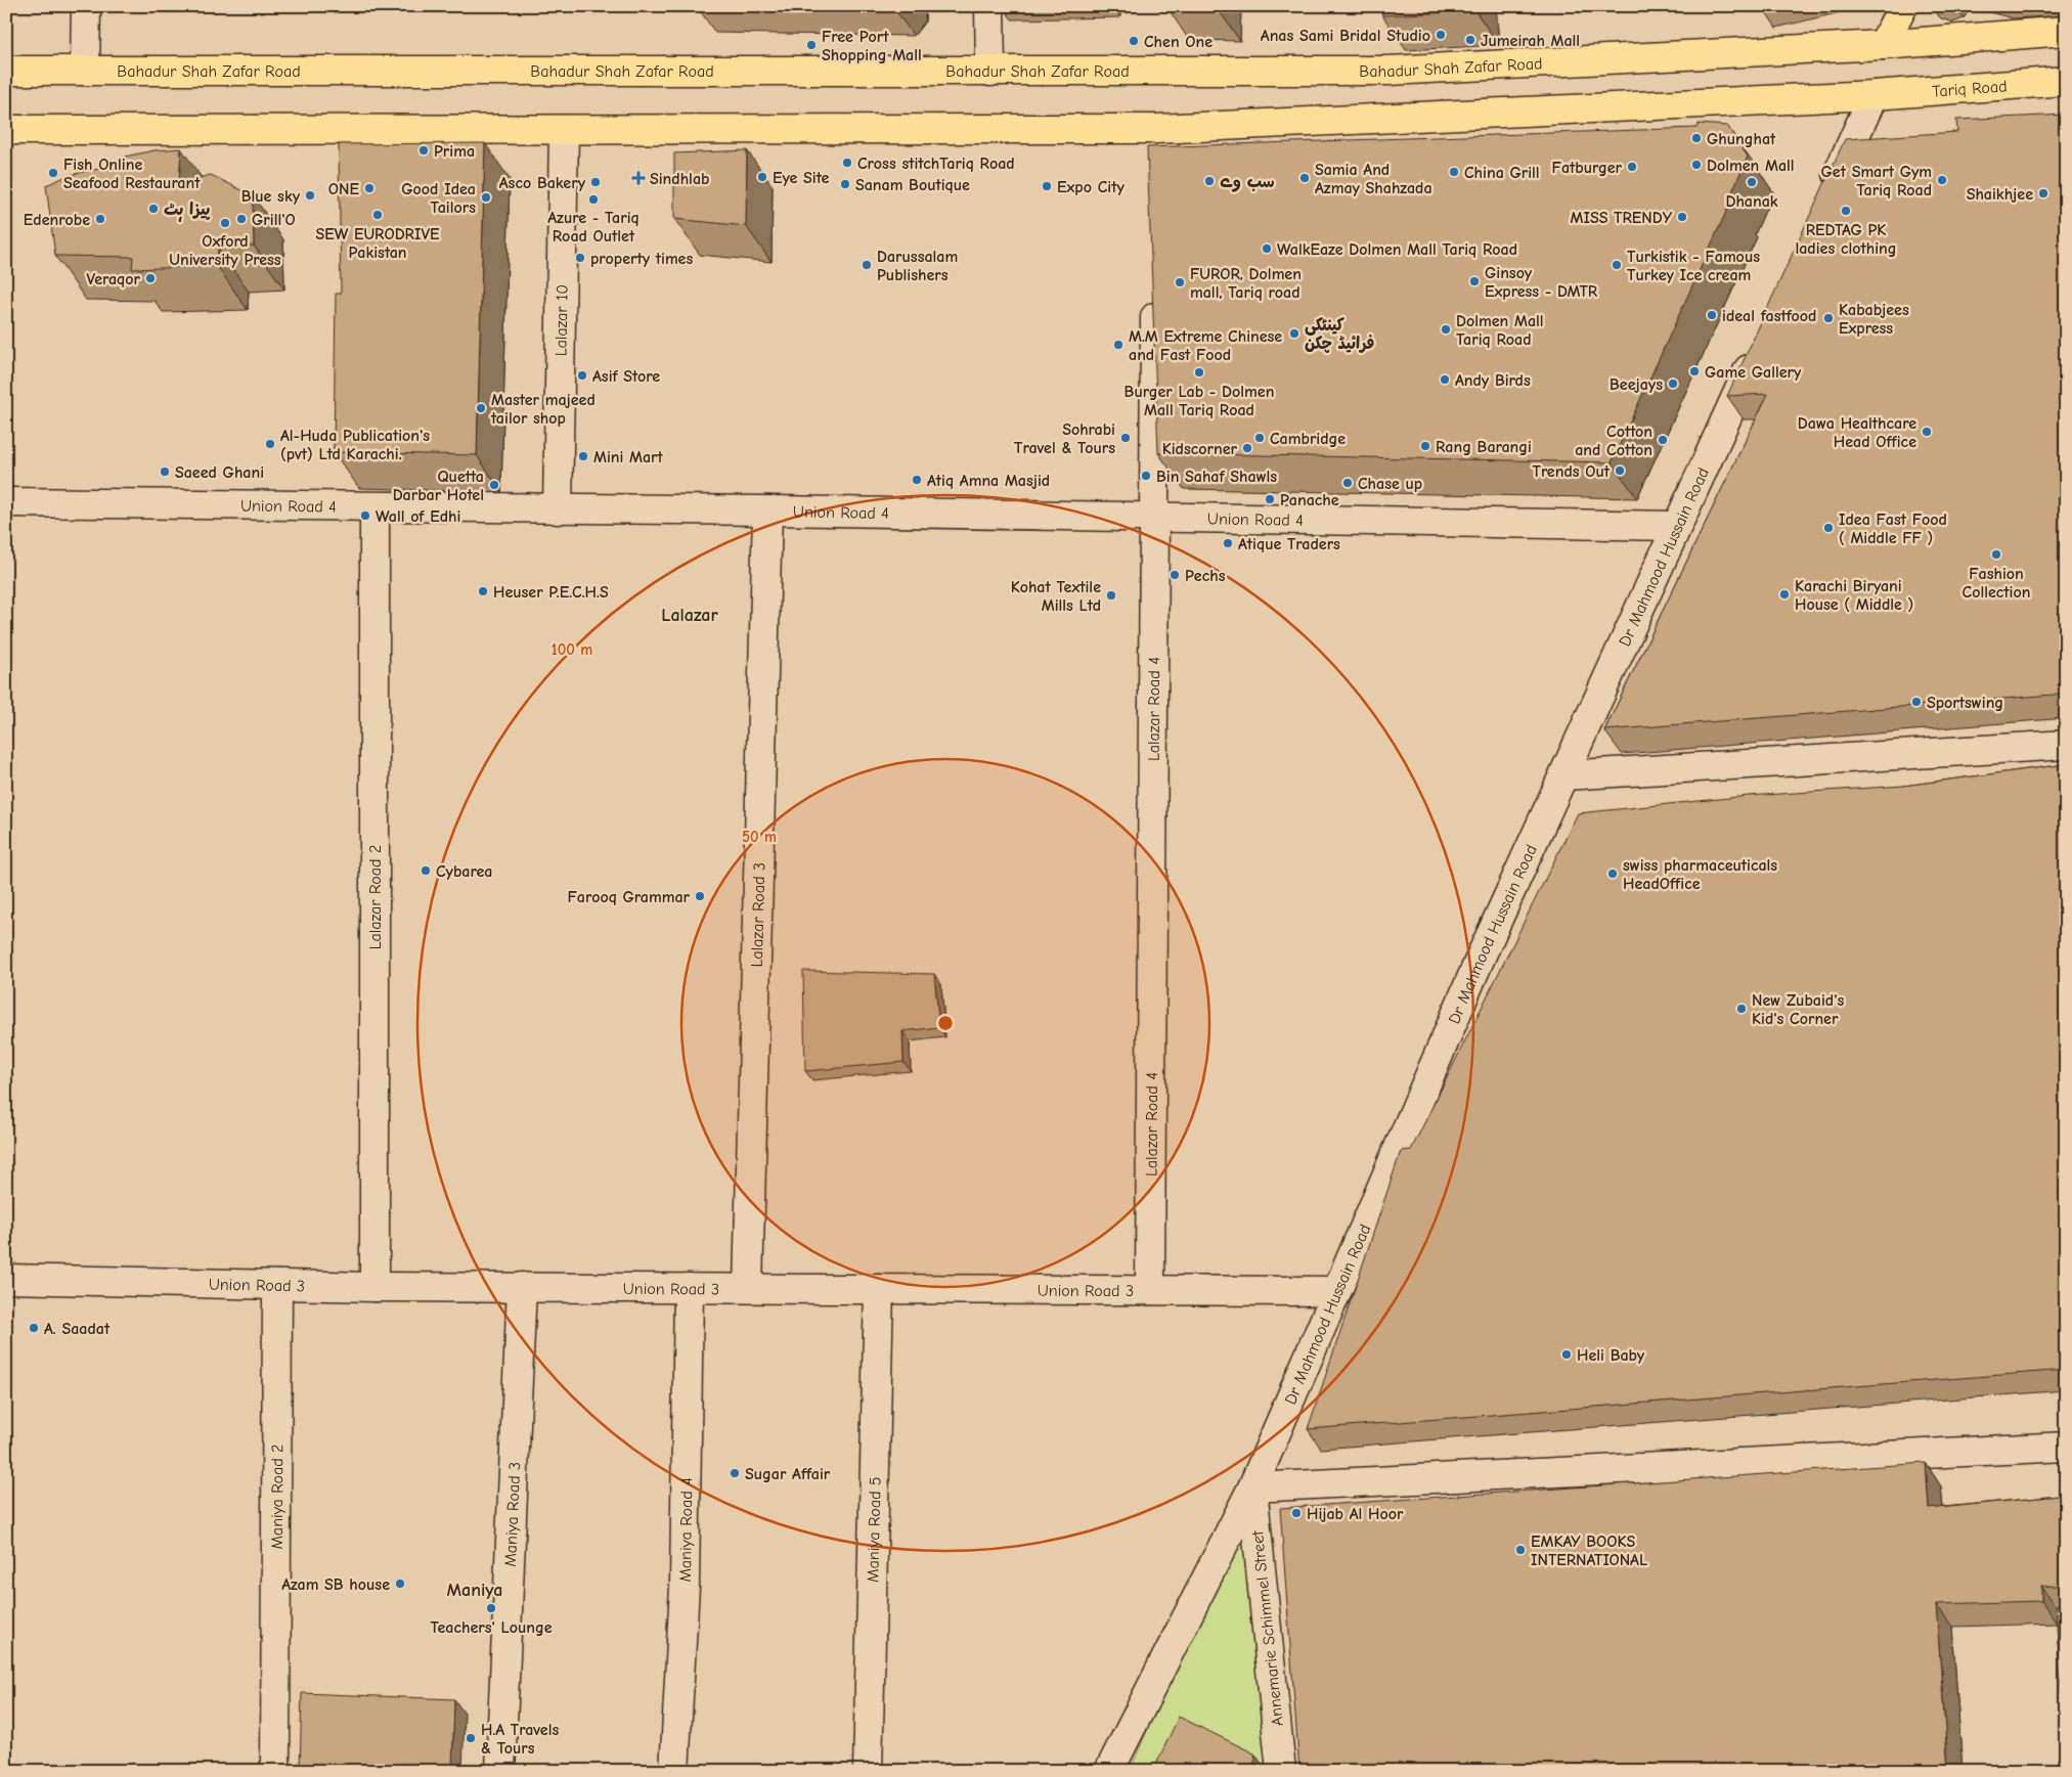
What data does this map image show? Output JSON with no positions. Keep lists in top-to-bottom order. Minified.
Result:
{"streets":{"main road":["Bahadur Shah Zafar Road","Tariq Road"],"street":["Lalazar 10","Union Road 4","Dr Mahmood Hussain Road","Lalazar Road 4","Lalazar Road 2","Lalazar Road 3","Union Road 3","Maniya Road 2","Maniya Road 3","Maniya Road 4","Maniya Road 5","Annemarie Schimmel Street"]},"crossings":[["Lalazar 10","Union Road 4"],["Union Road 4","Dr Mahmood Hussain Road"],["Union Road 4","Lalazar Road 4"],["Union Road 4","Lalazar Road 2"],["Union Road 4","Lalazar Road 3"],["Dr Mahmood Hussain Road","Union Road 3"],["Dr Mahmood Hussain Road","Annemarie Schimmel Street"],["Lalazar Road 4","Union Road 3"],["Lalazar Road 2","Union Road 3"],["Lalazar Road 3","Union Road 3"],["Union Road 3","Maniya Road 2"],["Union Road 3","Maniya Road 3"],["Union Road 3","Maniya Road 4"],["Union Road 3","Maniya Road 5"]],"districts":["Lalazar","Maniya"],"places":{"other":["Anas Sami Bridal Studio","Jumeirah Mall","Chen One","Free Port Shopping Mall","Ghunghat","Prima","Cross stitchTariq Road","Dolmen Mall","Fatburger","China Grill","Fish Online Seafood Restaurant","Eye Site","Samia And Azmay Shahzada","Get Smart Gym Tariq Road","سب وے","Asco Bakery","Dhanak","Sanam Boutique","Expo City","ONE","Shaikhjee","Blue sky","Good Idea Tailors","Azure - Tariq Road Outlet","پیزا ہٹ","REDTAG PK ladies clothing","SEW EURODRIVE Pakistan","MISS TRENDY","Edenrobe","Grill'O","Oxford University Press","WalkEaze Dolmen Mall Tariq Road","property times","Darussalam Publishers","Turkistik - Famous Turkey Ice cream","Veraqor","Ginsoy Express - DMTR","FUROR, Dolmen mall, Tariq road","ideal fastfood","Kababjees Express","Dolmen Mall Tariq Road","کینٹکی فرائیڈ چکن","M.M Extreme Chinese and Fast Food","Game Gallery","Burger Lab - Dolmen Mall Tariq Road","Asif Store","Andy Birds","Beejays","Master majeed tailor shop","Dawa Healthcare Head Office","Sohrabi Travel & Tours","Cambridge","Cotton and Cotton","Al-Huda Publication's (pvt) Ltd Karachi.","Rang Barangi","Kidscorner","Mini Mart","Trends Out","Saeed Ghani","Bin Sahaf Shawls","Atiq Amna Masjid","Chase up","Quetta Darbar Hotel","Panache","Wall of Edhi","Idea Fast Food ( Middle FF )","Atique Traders","Fashion Collection","Pechs","Heuser P.E.C.H.S","Karachi Biryani House ( Middle )","Kohat Textile Mills Ltd","Sportswing","Cybarea","swiss pharmaceuticals HeadOffice","Farooq Grammar","New Zubaid's Kid's Corner","A. Saadat","Heli Baby","Sugar Affair","Hijab Al Hoor","EMKAY BOOKS INTERNATIONAL","Azam SB house","Teachers' Lounge","H.A Travels & Tours"],"health":["Sindhlab"]},"rings":["100 m","50 m"]}
